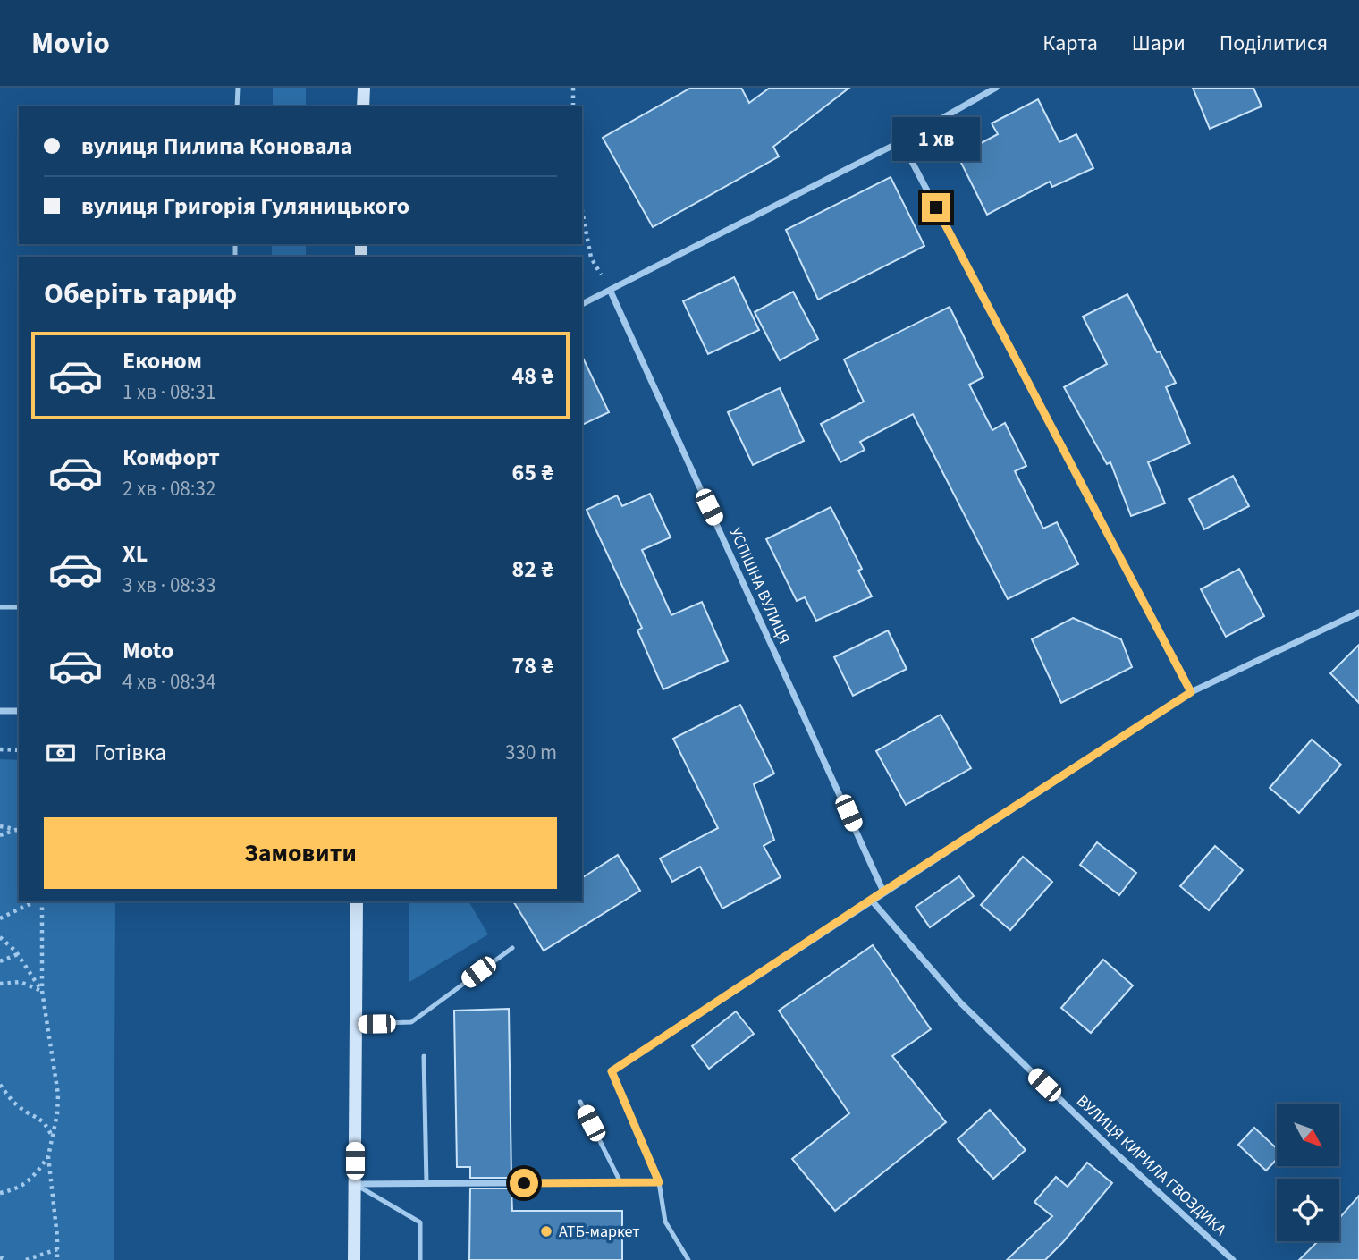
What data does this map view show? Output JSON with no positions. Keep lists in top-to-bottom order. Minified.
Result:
{"streets":{"street":["УСПІШНА ВУЛИЦЯ","ВУЛИЦЯ КИРИЛА ГВОЗДИКА"]},"places":["АТБ-маркет"],"north":"bottom right","page":{"header":"Movio","nav":["Карта","Шари","Поділитися"],"banner":["вулиця Пилипа Коновала","вулиця Григорія Гуляницького"],"bubble":"1 хв","heading":"Оберіть тариф","list":[{"name":"Економ","note":"1 хв · 08:31","value":"48 ₴"},{"name":"Комфорт","note":"2 хв · 08:32","value":"65 ₴"},{"name":"XL","note":"3 хв · 08:33","value":"82 ₴"},{"name":"Moto","note":"4 хв · 08:34","value":"78 ₴"}],"pay":["Готівка","330 m"],"buttons":"Замовити"}}
